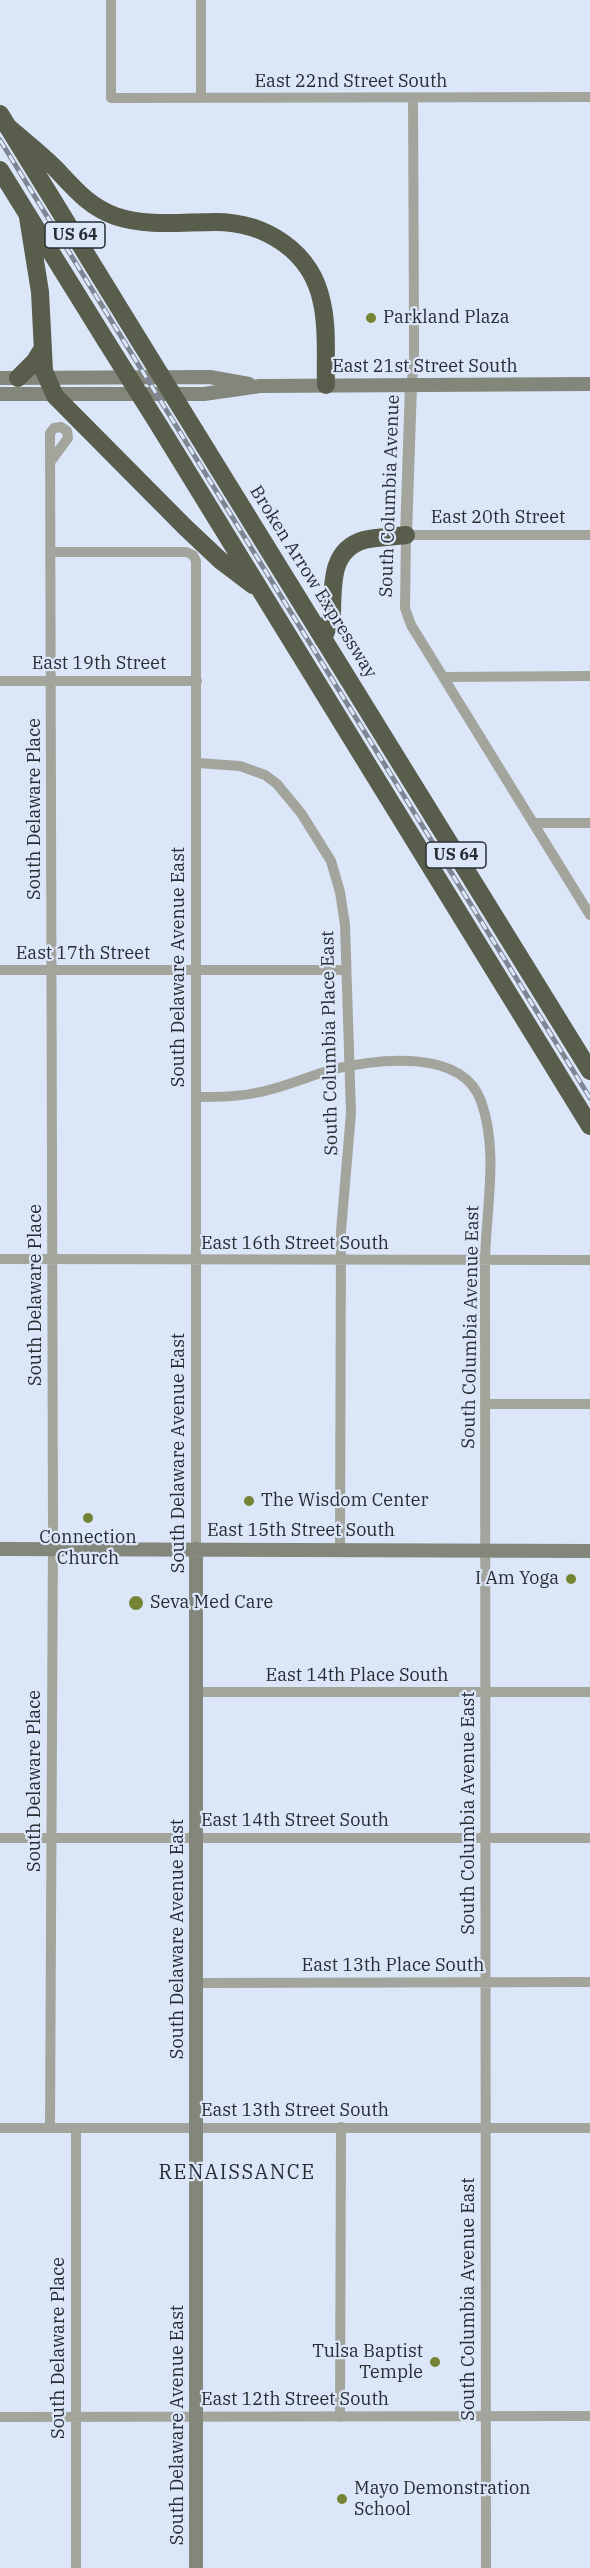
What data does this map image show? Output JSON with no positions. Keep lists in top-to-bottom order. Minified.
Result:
{"streets":{"highway":["US 64","Broken Arrow Expressway"],"main road":["East 21st Street South","South Delaware Avenue East","East 15th Street South"],"street":["East 22nd Street South","South Columbia Avenue","East 20th Street","East 19th Street","South Delaware Place","East 17th Street","South Columbia Place East","East 16th Street South","South Columbia Avenue East","East 14th Place South","East 14th Street South","East 13th Place South","East 13th Street South","East 12th Street South"]},"crossings":[["East 22nd Street South","South Columbia Avenue"],["East 21st Street South","South Columbia Avenue"],["South Columbia Avenue","East 20th Street"],["East 19th Street","South Delaware Place"],["East 19th Street","South Delaware Avenue East"],["South Delaware Place","East 17th Street"],["South Delaware Place","South Delaware Avenue East"],["South Delaware Place","East 16th Street South"],["South Delaware Place","East 15th Street South"],["South Delaware Place","East 14th Street South"],["South Delaware Place","East 13th Street South"],["South Delaware Place","East 12th Street South"],["East 17th Street","South Delaware Avenue East"],["East 17th Street","South Columbia Place East"],["South Delaware Avenue East","South Columbia Place East"],["South Delaware Avenue East","East 16th Street South"],["South Delaware Avenue East","East 15th Street South"],["South Delaware Avenue East","East 14th Place South"],["South Delaware Avenue East","East 14th Street South"],["South Delaware Avenue East","East 13th Place South"],["South Delaware Avenue East","East 13th Street South"],["South Delaware Avenue East","East 12th Street South"],["South Columbia Place East","East 16th Street South"],["South Columbia Place East","South Columbia Avenue East"],["South Columbia Place East","East 15th Street South"],["East 16th Street South","South Columbia Avenue East"],["South Columbia Avenue East","East 15th Street South"],["South Columbia Avenue East","East 14th Place South"],["South Columbia Avenue East","East 14th Street South"],["South Columbia Avenue East","East 13th Place South"],["South Columbia Avenue East","East 13th Street South"],["South Columbia Avenue East","East 12th Street South"]],"districts":["RENAISSANCE"],"places":["Parkland Plaza","The Wisdom Center","Connection Church","I Am Yoga","Seva Med Care","Tulsa Baptist Temple","Mayo Demonstration School"]}
